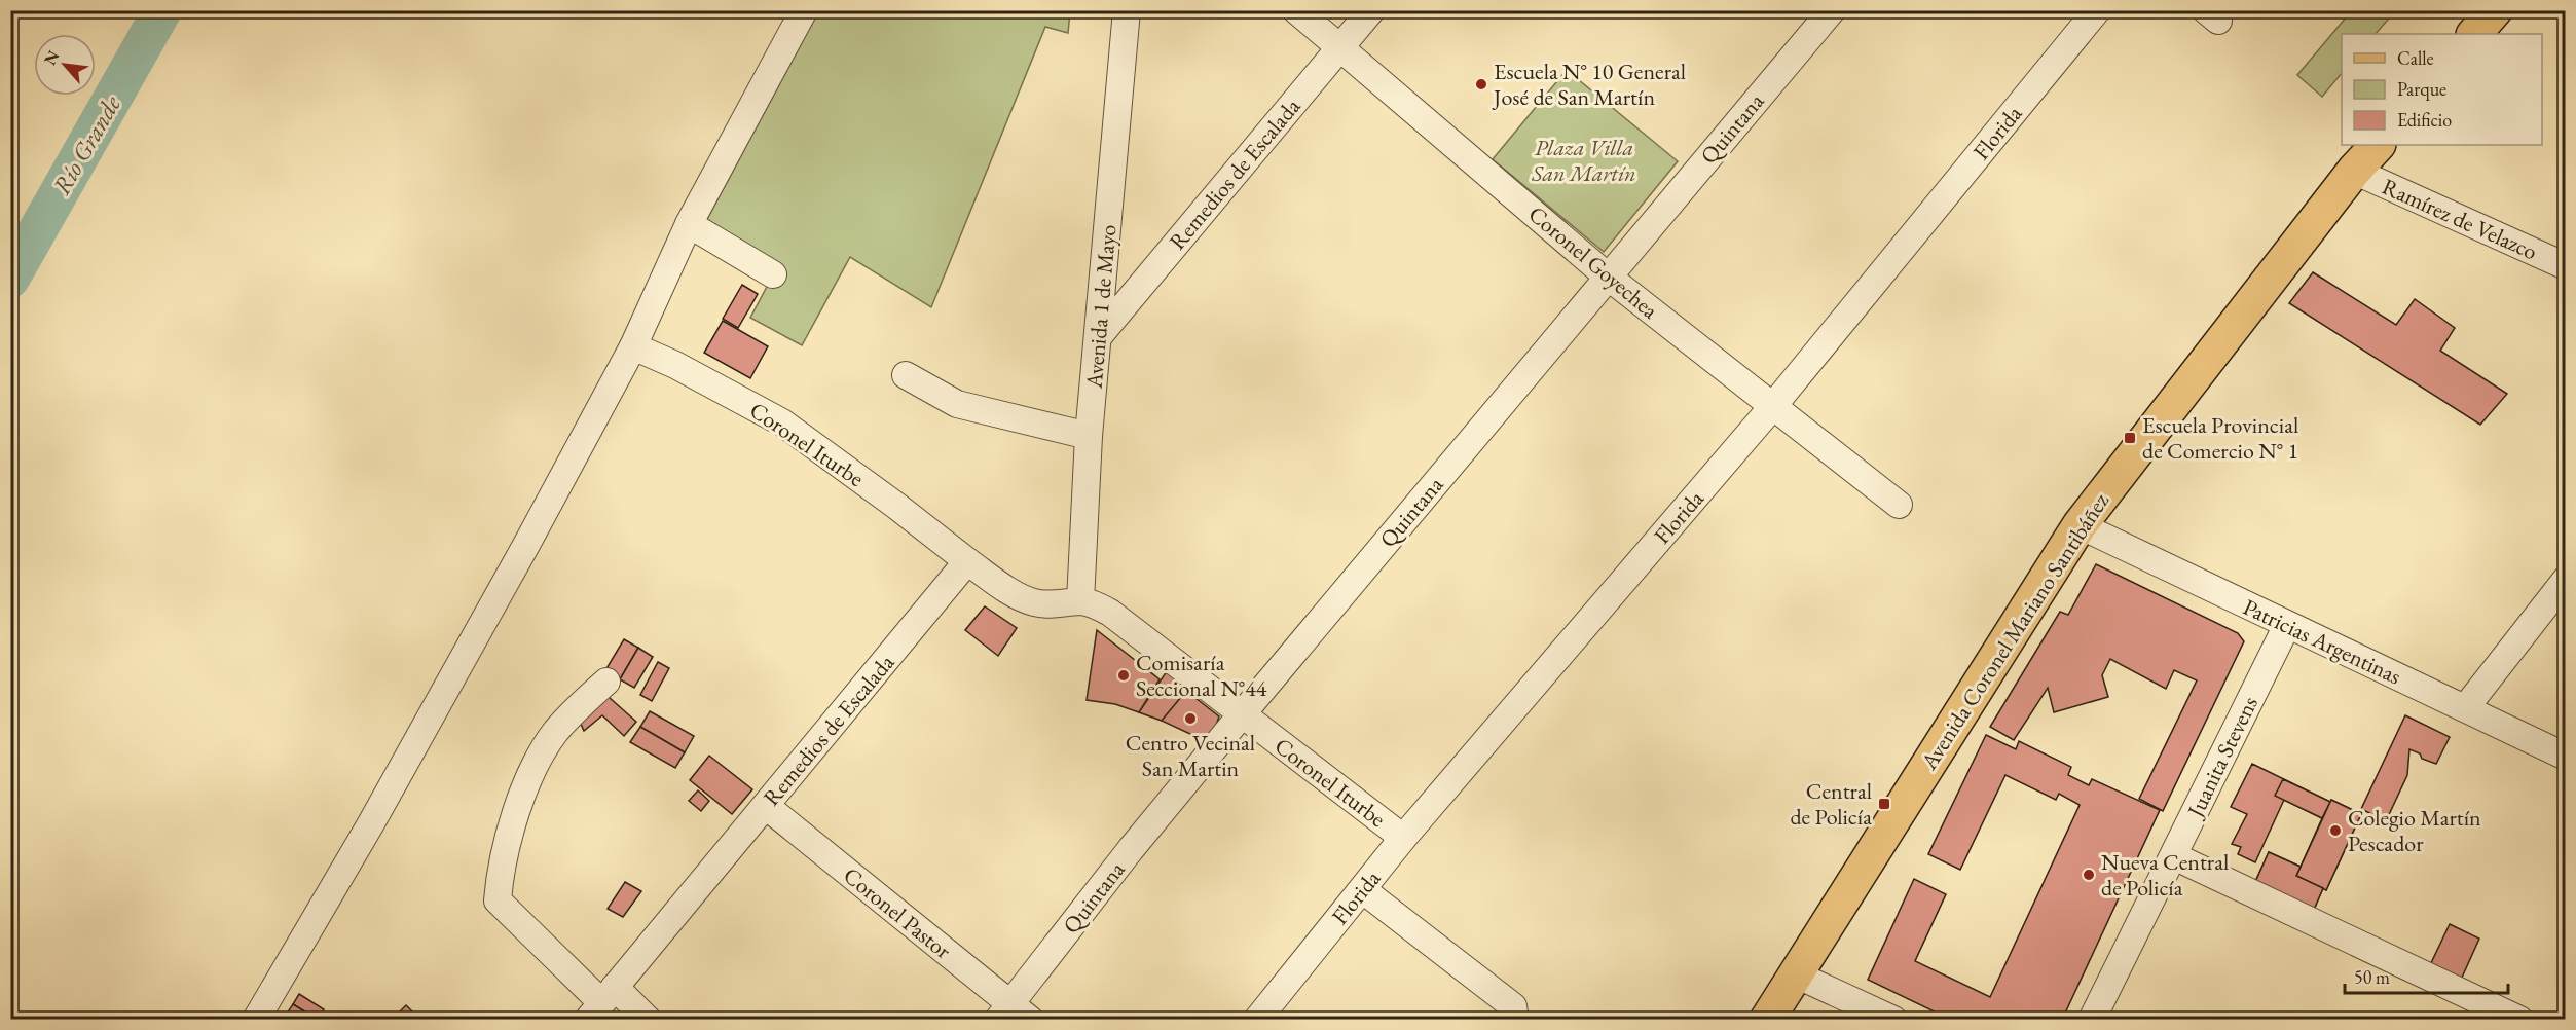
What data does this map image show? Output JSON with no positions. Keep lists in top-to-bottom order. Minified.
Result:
{"streets":{"main road":["Avenida Coronel Mariano Santibáñez"],"street":["Quintana","Florida","Remedios de Escalada","Ramírez de Velazco","Coronel Goyechea","Avenida 1 de Mayo","Coronel Iturbe","Patricias Argentinas","Juanita Stevens","Coronel Pastor"]},"crossings":[["Quintana","Coronel Goyechea"],["Quintana","Coronel Iturbe"],["Quintana","Coronel Pastor"],["Florida","Coronel Goyechea"],["Florida","Coronel Iturbe"],["Remedios de Escalada","Coronel Goyechea"],["Remedios de Escalada","Avenida 1 de Mayo"],["Remedios de Escalada","Coronel Iturbe"],["Remedios de Escalada","Coronel Pastor"],["Ramírez de Velazco","Avenida Coronel Mariano Santibáñez"],["Avenida 1 de Mayo","Coronel Iturbe"],["Avenida Coronel Mariano Santibáñez","Patricias Argentinas"],["Patricias Argentinas","Juanita Stevens"]],"water":["Río Grande"],"parks":["Plaza Villa San Martín"],"places":{"other":["Escuela N° 10 General José de San Martín","Comisaría Seccional N°44","Centro Vecinal San Martin","Colegio Martín Pescador","Nueva Central de Policía"],"transit":["Escuela Provincial de Comercio N° 1","Central de Policía"]},"legend":["Calle","Parque","Edificio"],"scale_bar":"50 m","north":"top left"}
